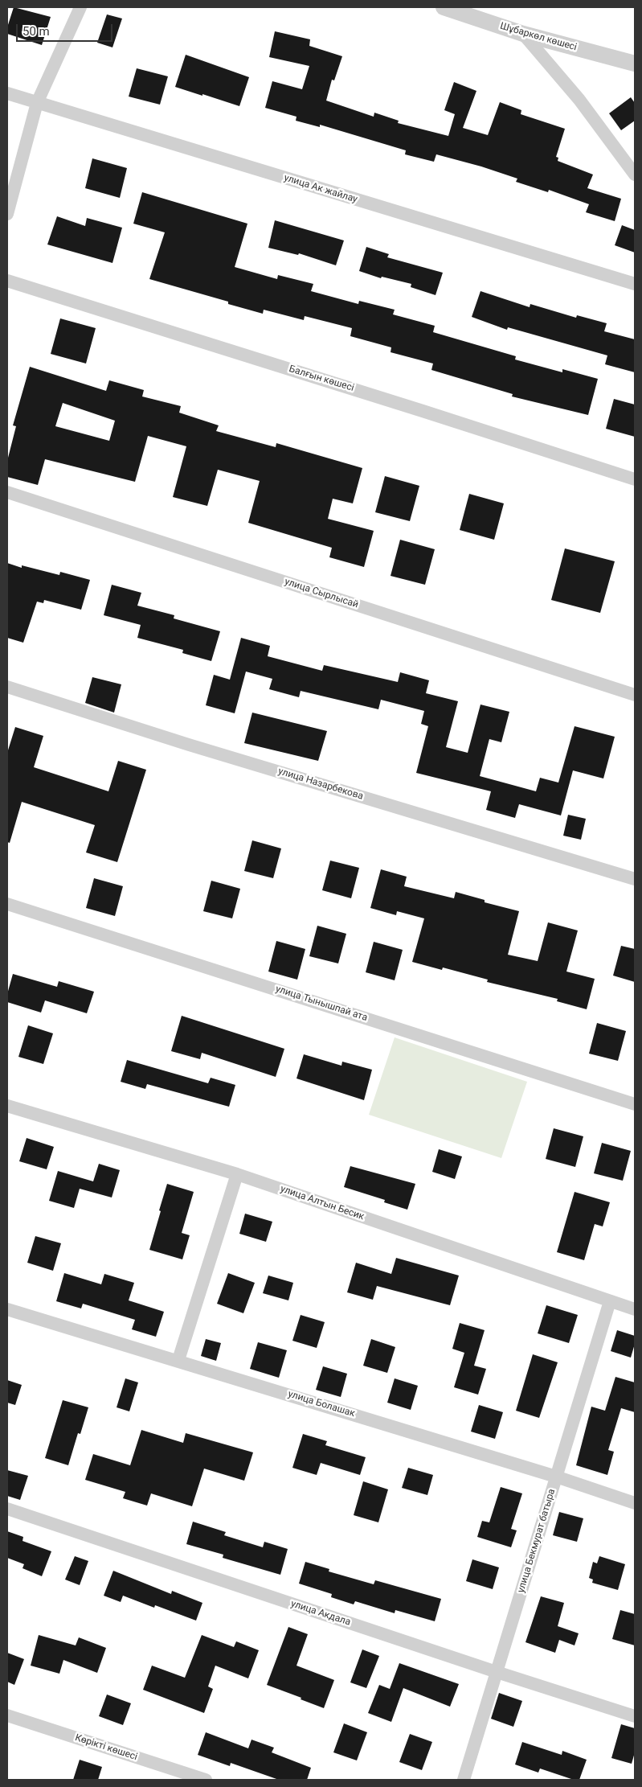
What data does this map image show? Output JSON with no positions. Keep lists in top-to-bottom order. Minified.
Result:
{"streets":{"street":["Шұбаркөл көшесі","улица Ак жайлау","Балғын көшесі","улица Сырлысай","улица Назарбекова","улица Тынышпай ата","улица Алтын Бесик","улица Болашак","улица Бекмурат батыра","улица Акдала","Көрікті көшесі"]},"crossings":[["улица Алтын Бесик","улица Бекмурат батыра"],["улица Болашак","улица Бекмурат батыра"],["улица Бекмурат батыра","улица Акдала"]],"scale_bar":"50 m"}
